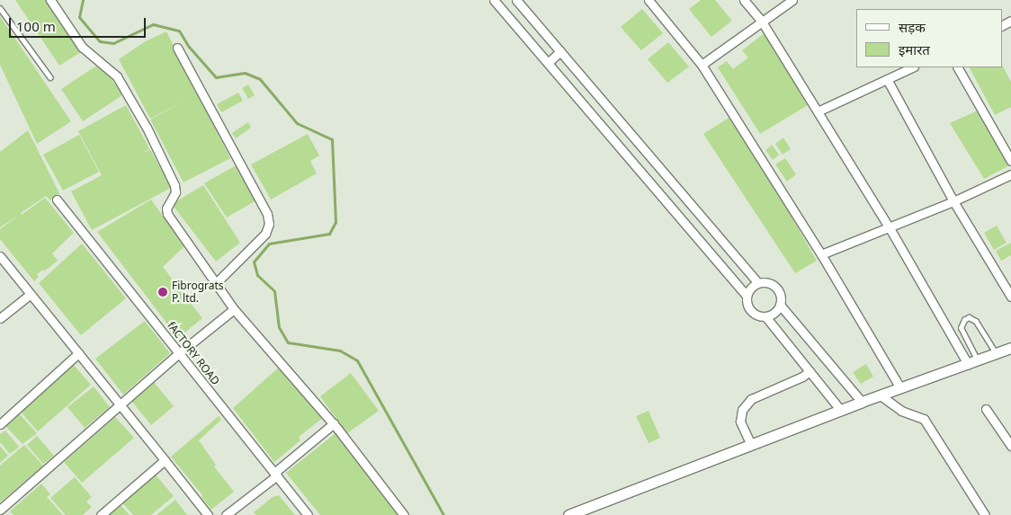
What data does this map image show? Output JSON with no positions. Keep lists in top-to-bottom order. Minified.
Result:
{"streets":{"street":["fACTORY ROAD"]},"places":["Fibrograts P. ltd."],"legend":["सड़क","इमारत"],"scale_bar":"100 m"}
